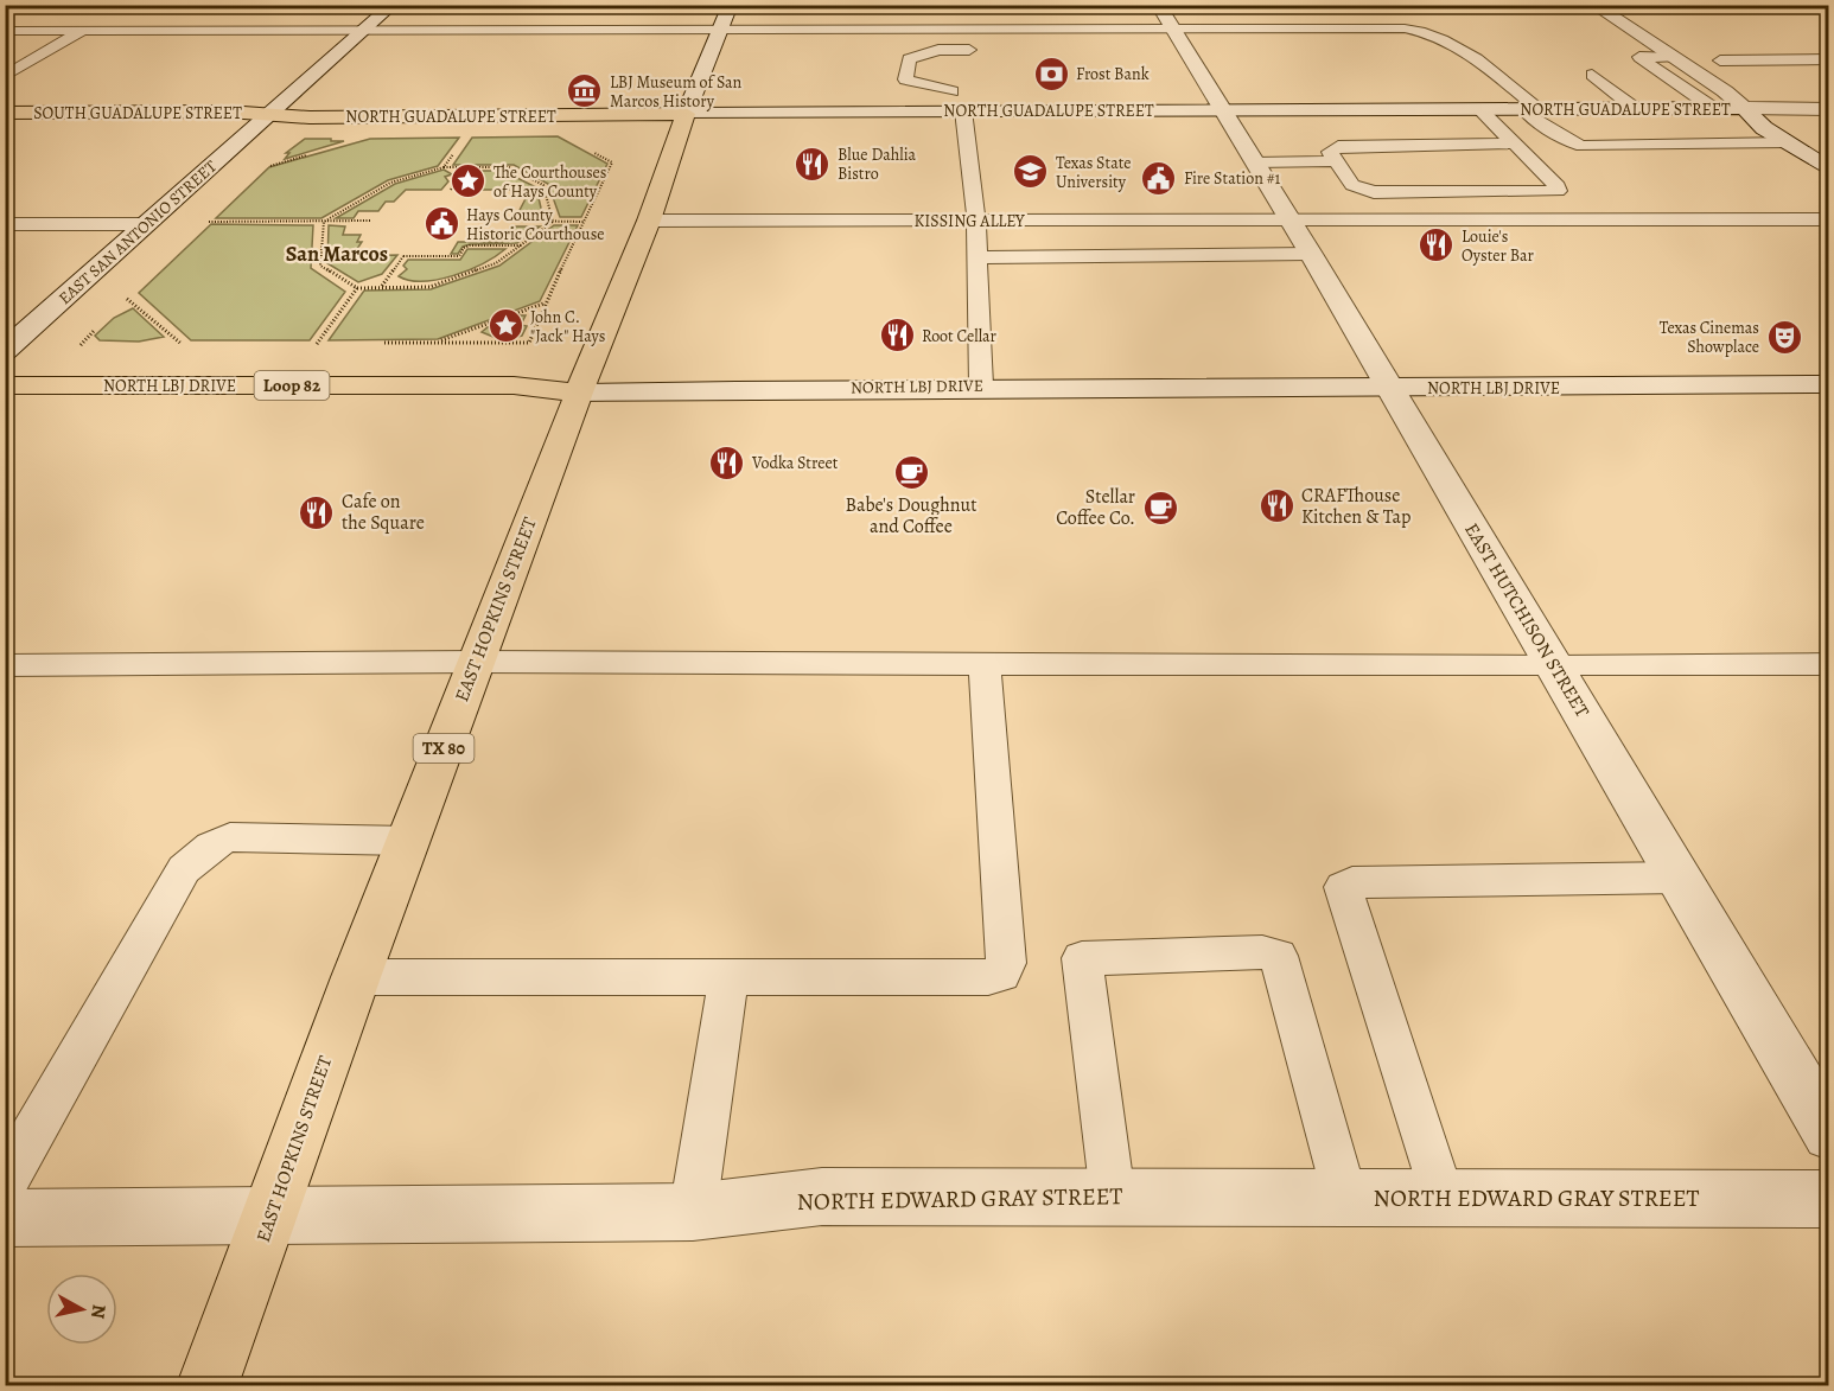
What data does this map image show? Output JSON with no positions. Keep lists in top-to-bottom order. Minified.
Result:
{"streets":{"main road":["NORTH GUADALUPE STREET","SOUTH GUADALUPE STREET","NORTH LBJ DRIVE","Loop 82","EAST HOPKINS STREET","TX 80"],"street":["EAST SAN ANTONIO STREET","EAST HUTCHISON STREET","NORTH EDWARD GRAY STREET"],"lane":["KISSING ALLEY"]},"crossings":[["NORTH GUADALUPE STREET","SOUTH GUADALUPE STREET"],["NORTH GUADALUPE STREET","EAST SAN ANTONIO STREET"],["NORTH GUADALUPE STREET","EAST HOPKINS STREET"],["NORTH GUADALUPE STREET","EAST HUTCHISON STREET"],["SOUTH GUADALUPE STREET","EAST SAN ANTONIO STREET"],["KISSING ALLEY","EAST HOPKINS STREET"],["KISSING ALLEY","EAST HUTCHISON STREET"],["NORTH LBJ DRIVE","EAST HOPKINS STREET"],["NORTH LBJ DRIVE","EAST HUTCHISON STREET"],["EAST HOPKINS STREET","NORTH EDWARD GRAY STREET"]],"districts":["San Marcos"],"places":{"bank":["Frost Bank"],"museum":["LBJ Museum of San Marcos History"],"restaurant":["Blue Dahlia Bistro","Louie's Oyster Bar","Root Cellar","Vodka Street","CRAFThouse Kitchen & Tap","Cafe on the Square"],"school or university":["Texas State University"],"public building":["Fire Station #1","Hays County Historic Courthouse"],"place":["The Courthouses of Hays County","John C. \"Jack\" Hays"],"theatre":["Texas Cinemas Showplace"],"cafe":["Babe's Doughnut and Coffee","Stellar Coffee Co."]},"north":"right"}
